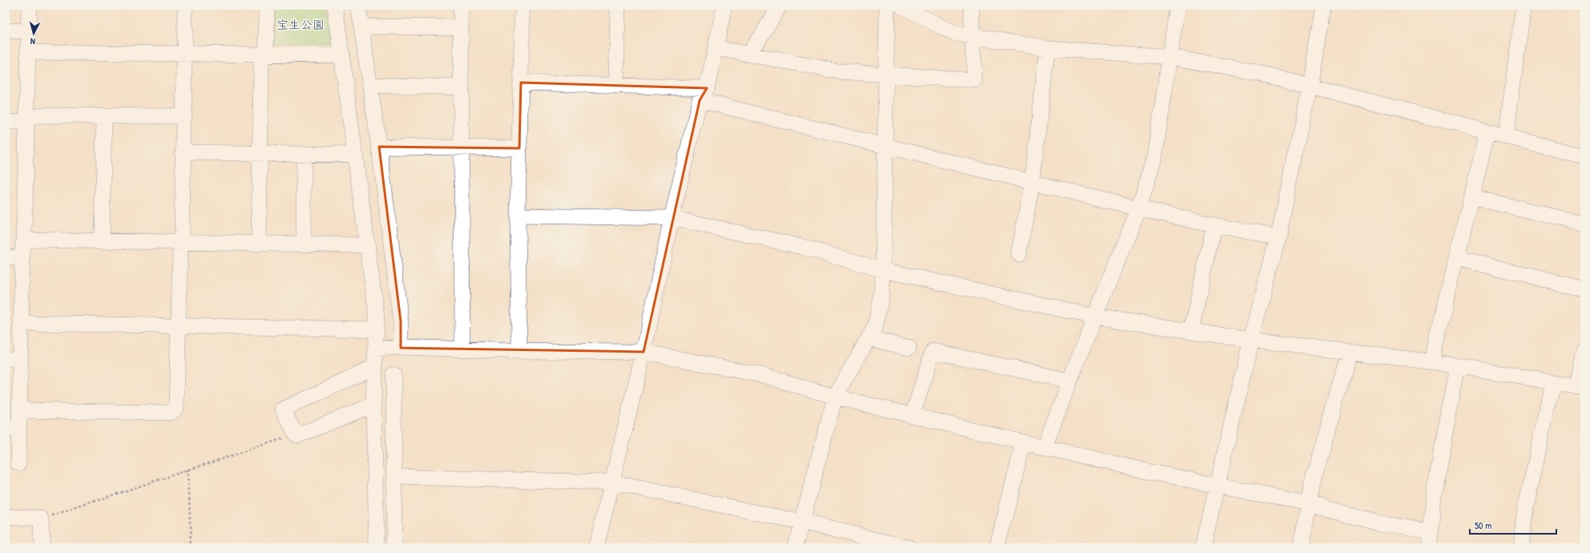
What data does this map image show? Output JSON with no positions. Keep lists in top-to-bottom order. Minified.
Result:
{"parks":["宝生公園"],"scale_bar":"50 m","north":"bottom"}
